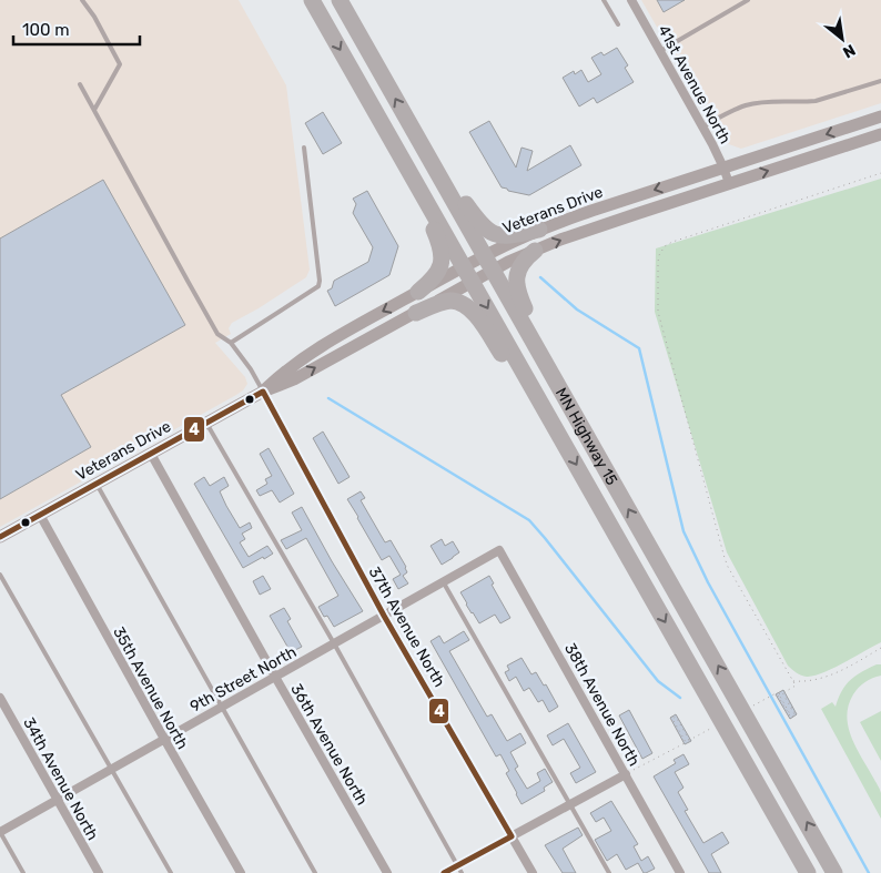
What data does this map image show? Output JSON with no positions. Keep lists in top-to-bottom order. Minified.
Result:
{"streets":{"highway":["MN Highway 15"],"main road":["Veterans Drive"],"street":["41st Avenue North","37th Avenue North","9th Street North","35th Avenue North","38th Avenue North","36th Avenue North","34th Avenue North"]},"crossings":[["41st Avenue North","Veterans Drive"],["Veterans Drive","MN Highway 15"],["Veterans Drive","37th Avenue North"],["Veterans Drive","35th Avenue North"],["Veterans Drive","36th Avenue North"],["37th Avenue North","9th Street North"],["9th Street North","35th Avenue North"],["9th Street North","38th Avenue North"],["9th Street North","36th Avenue North"],["9th Street North","34th Avenue North"]],"lines":["transit line 4"],"scale_bar":"100 m","north":"bottom right"}
